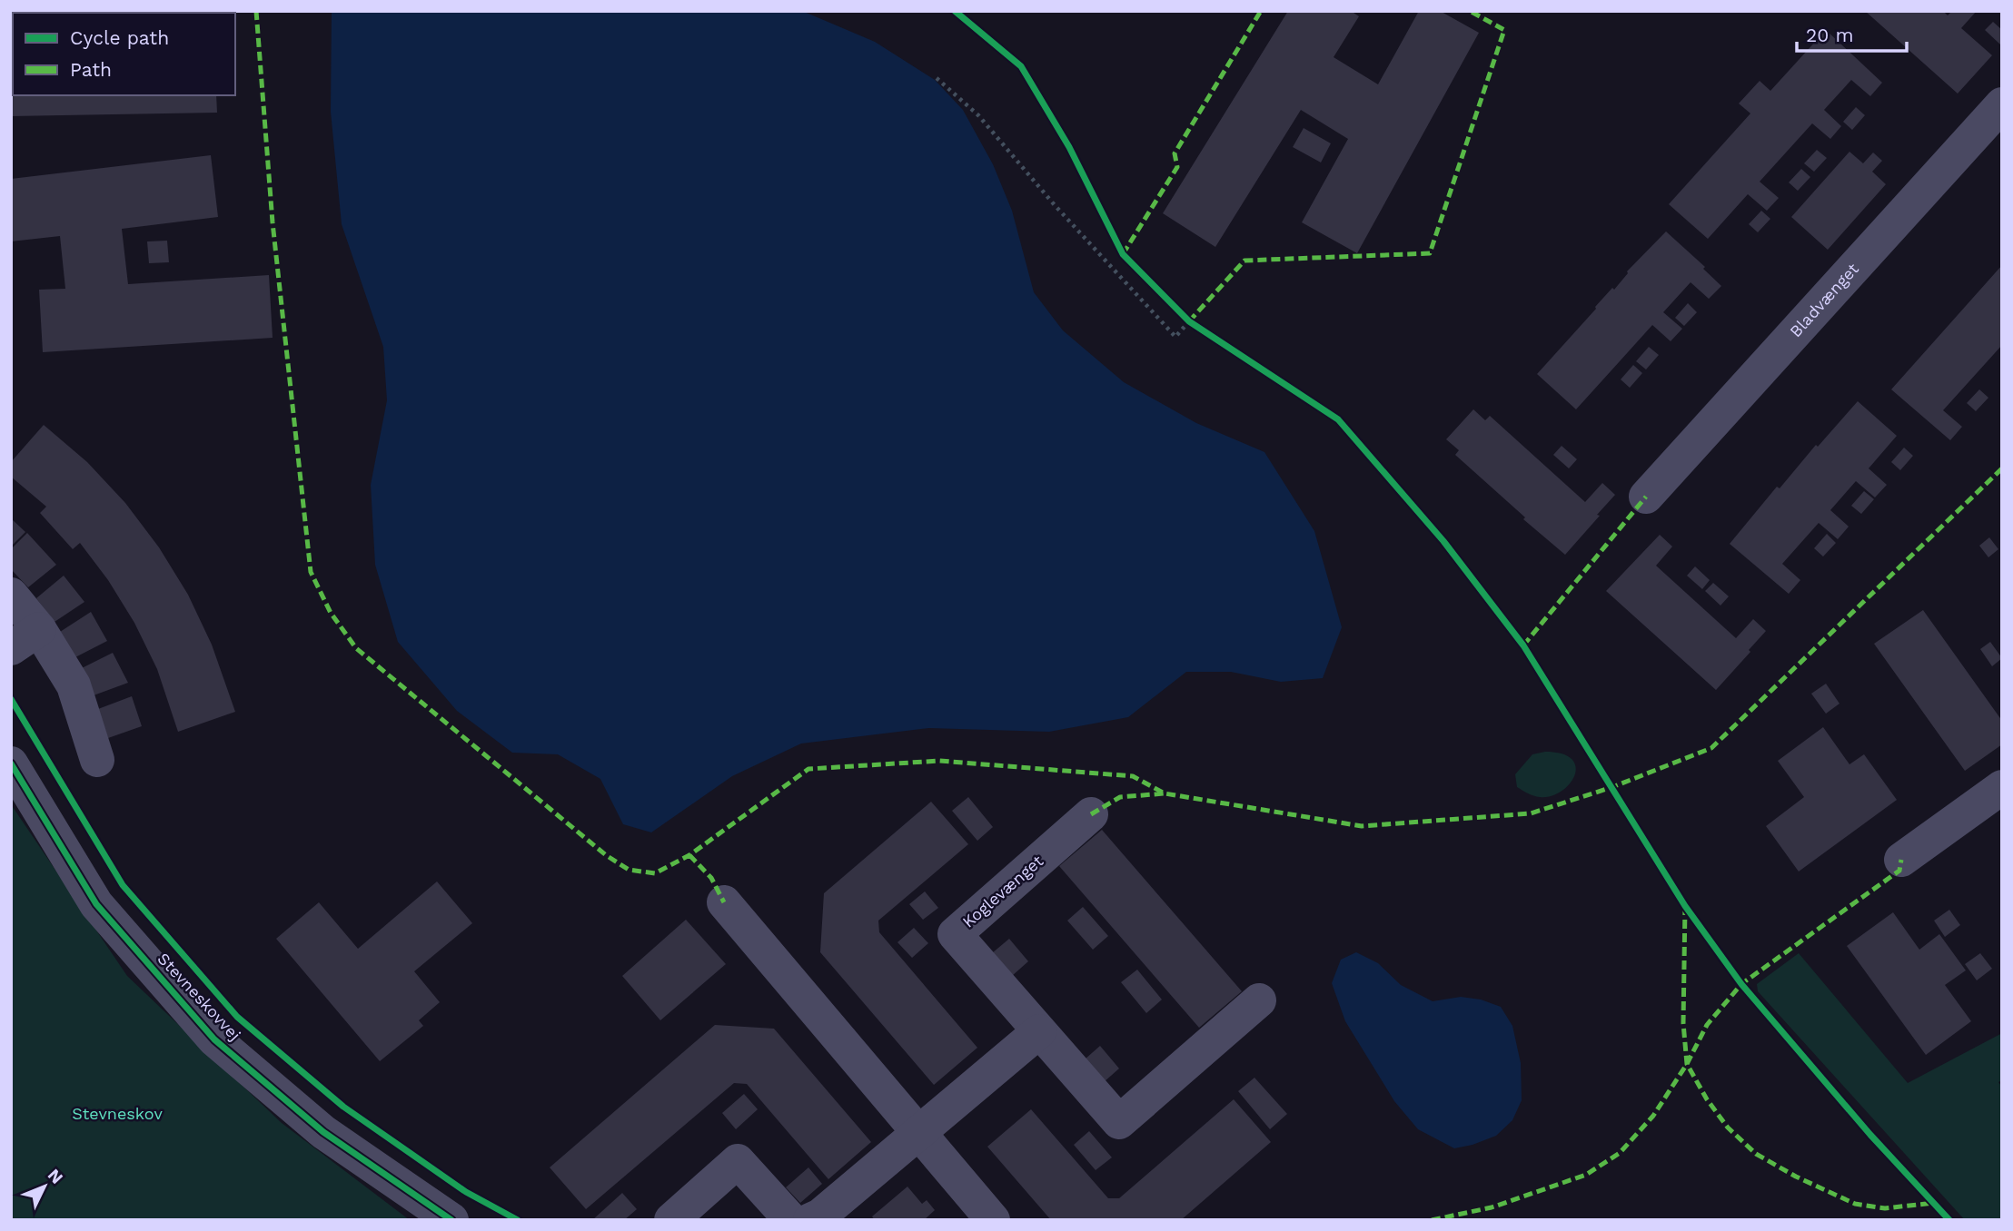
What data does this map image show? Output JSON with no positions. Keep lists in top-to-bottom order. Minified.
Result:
{"streets":{"street":["Bladvænget","Koglevænget","Stevneskovvej"]},"parks":["Stevneskov"],"legend":["Cycle path","Path"],"scale_bar":"20 m","north":"top right"}
